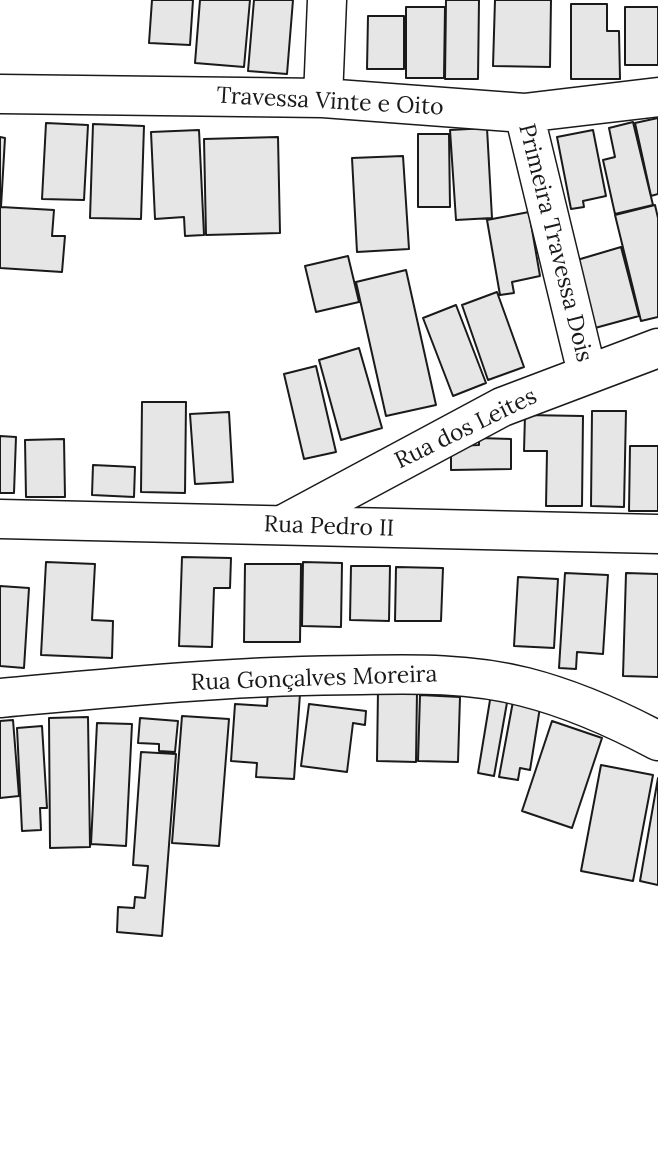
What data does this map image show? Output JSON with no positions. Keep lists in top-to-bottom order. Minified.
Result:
{"streets":{"street":["Travessa Vinte e Oito","Primeira Travessa Dois","Rua dos Leites","Rua Pedro II","Rua Gonçalves Moreira"]},"crossings":[["Travessa Vinte e Oito","Primeira Travessa Dois"],["Primeira Travessa Dois","Rua dos Leites"],["Rua dos Leites","Rua Pedro II"]]}
